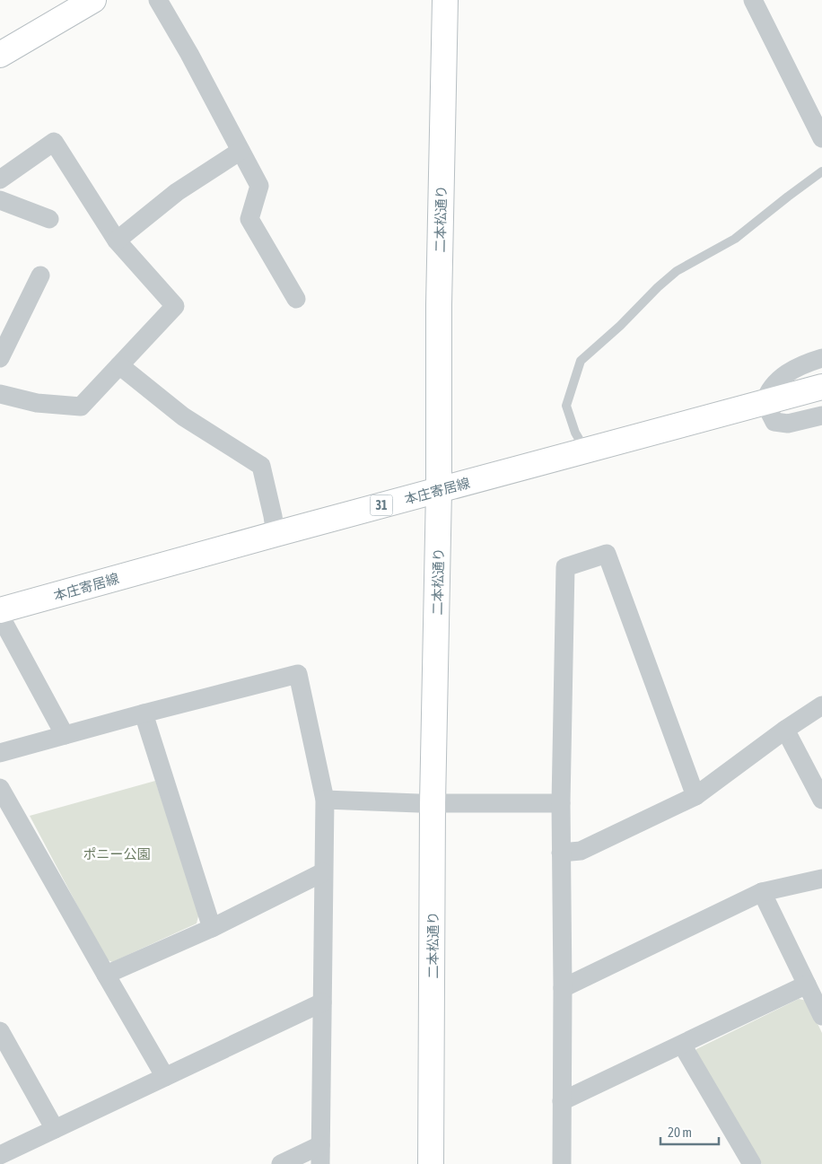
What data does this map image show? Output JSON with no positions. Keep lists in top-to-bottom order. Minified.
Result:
{"streets":{"street":["二本松通り","本庄寄居線","31"]},"crossings":[["二本松通り","本庄寄居線"]],"parks":["ポニー公園"],"scale_bar":"20 m"}
